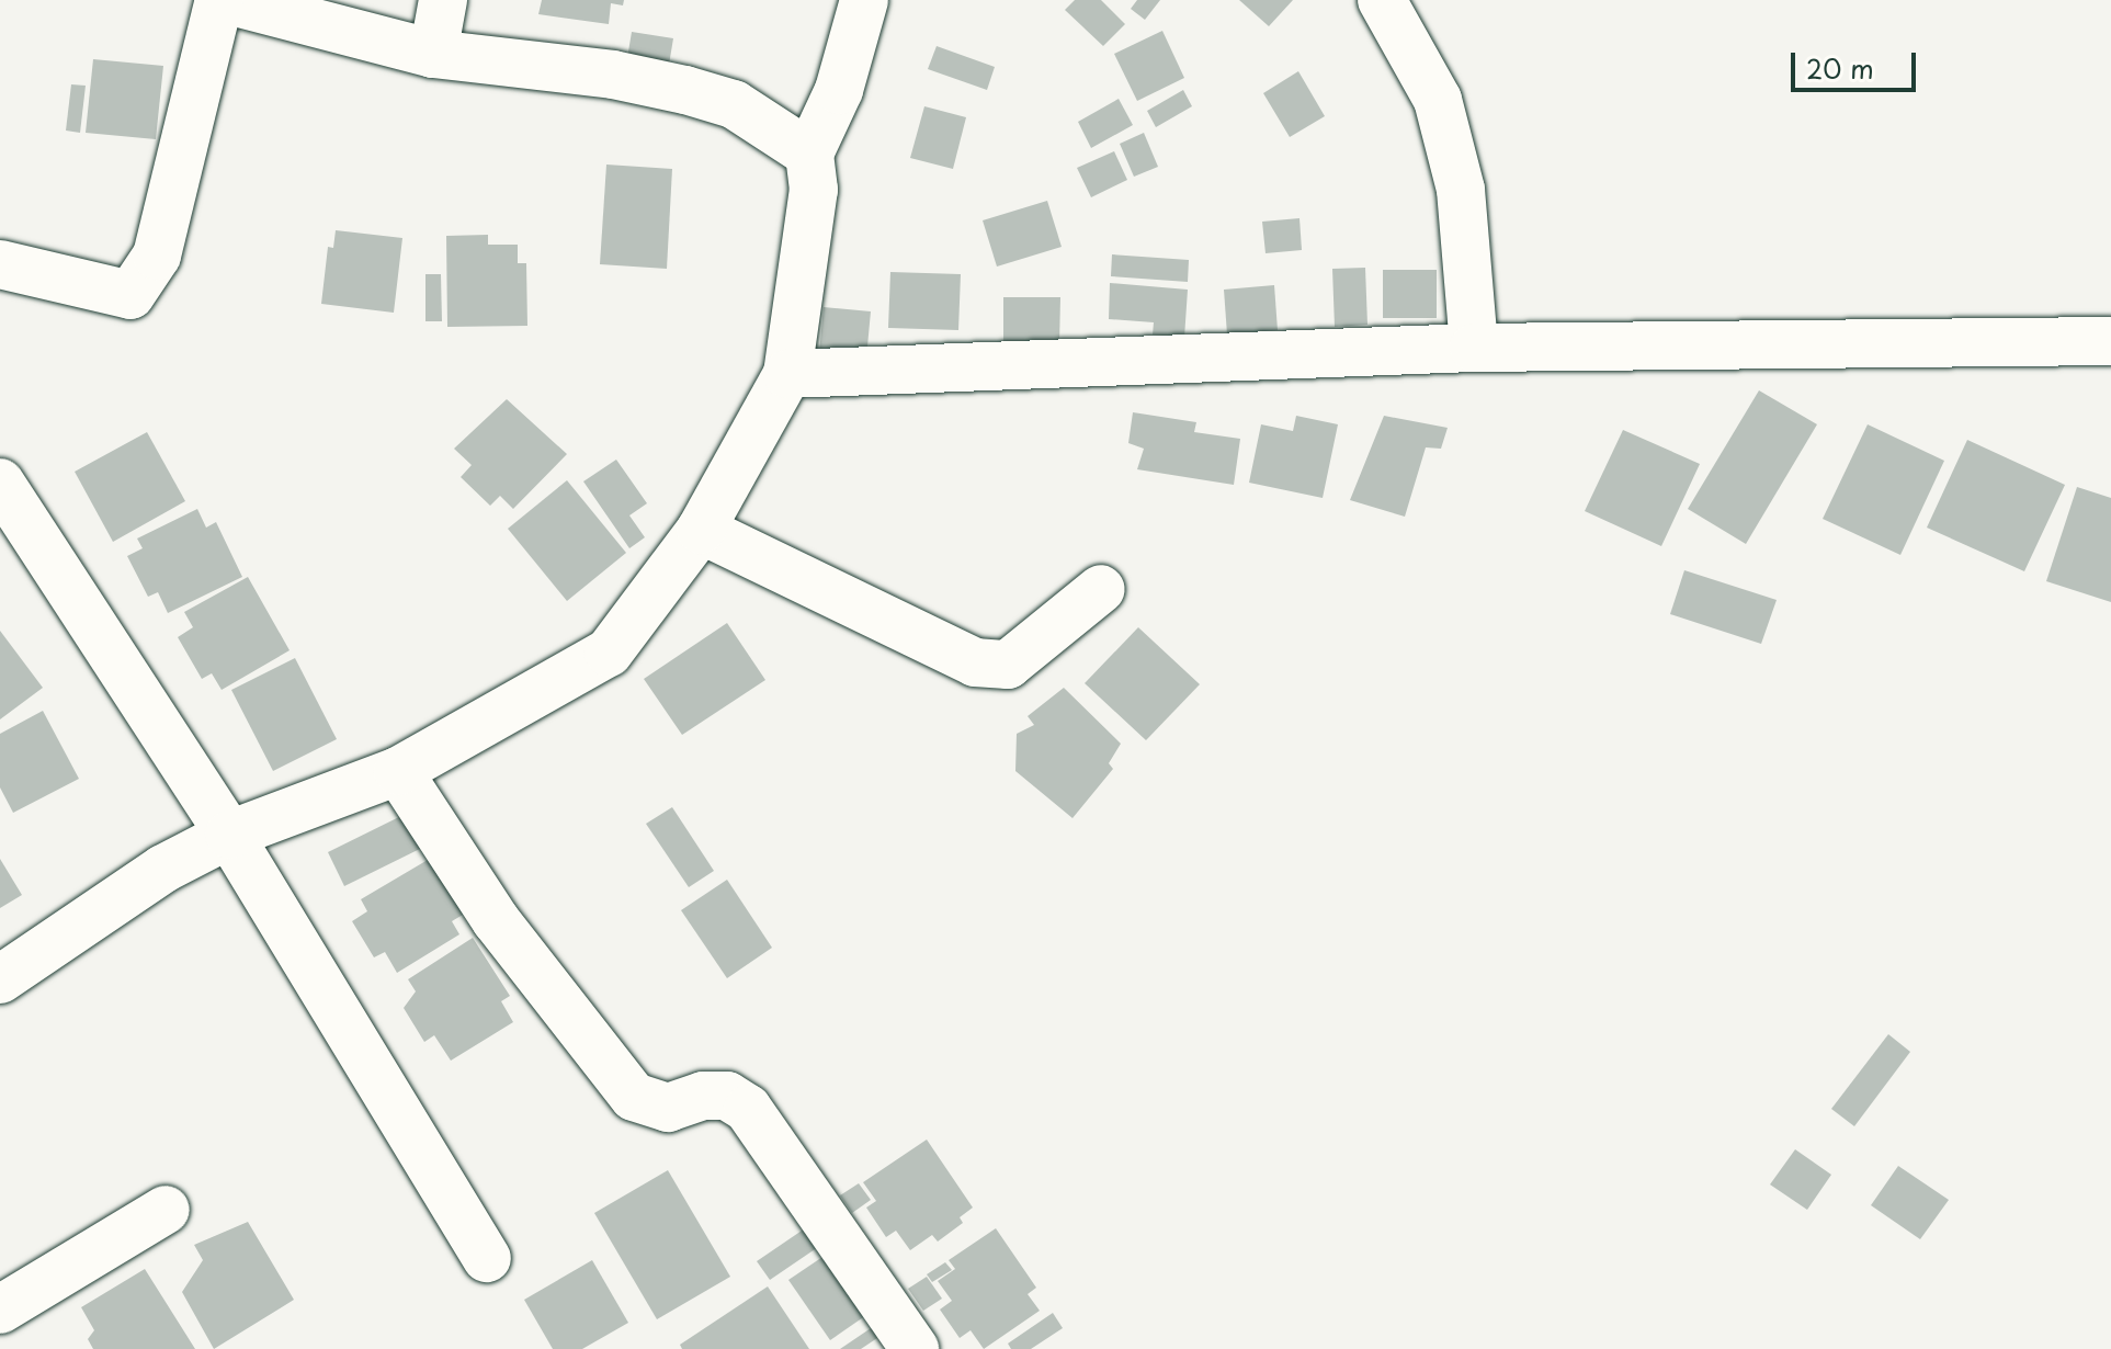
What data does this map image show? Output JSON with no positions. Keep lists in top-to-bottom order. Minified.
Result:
{"scale_bar":"20 m"}
